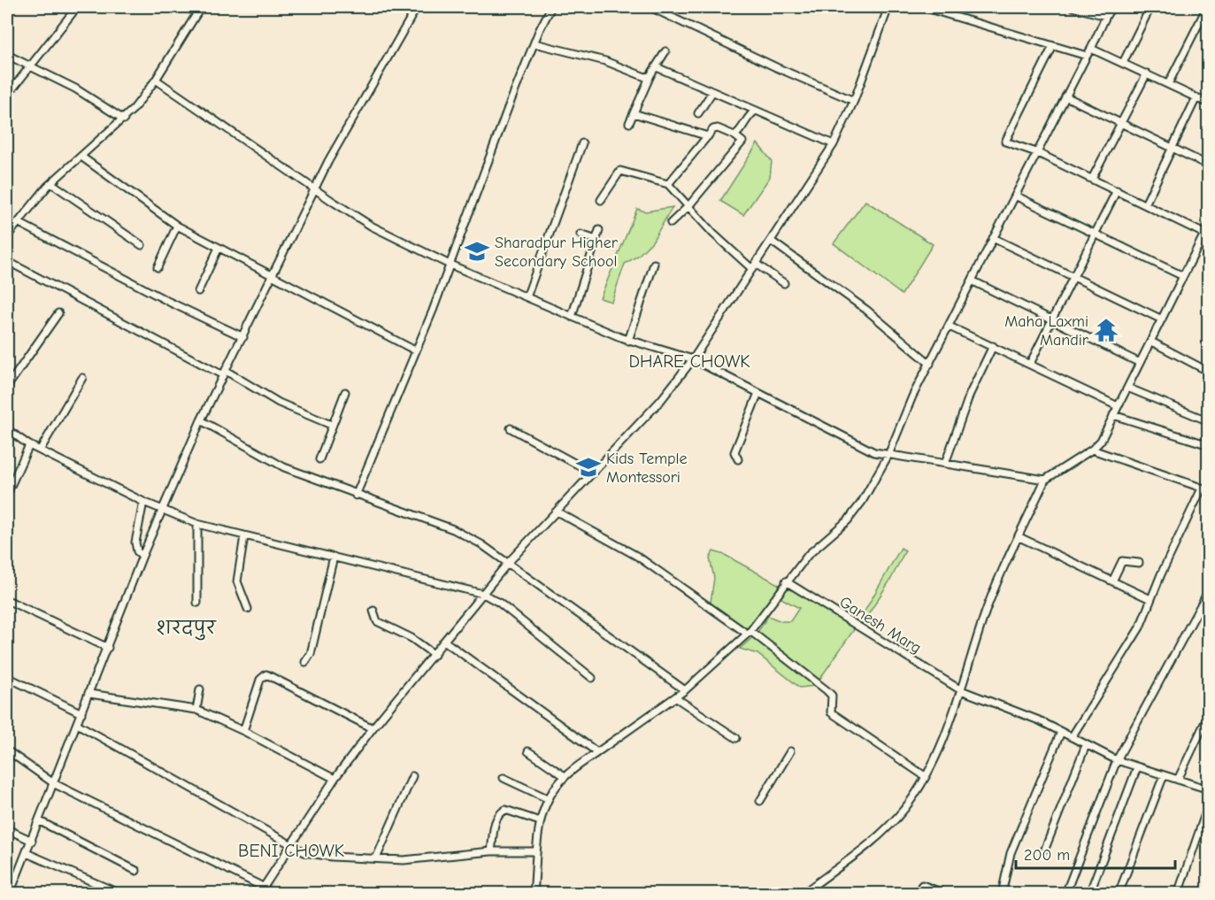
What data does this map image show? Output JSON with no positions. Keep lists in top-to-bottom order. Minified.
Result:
{"streets":{"street":["Ganesh Marg"]},"districts":["DHARE CHOWK","शरदपुर","BENI CHOWK"],"places":{"school or university":["Sharadpur Higher Secondary School","Kids Temple Montessori"],"temple":["Maha Laxmi Mandir"]},"scale_bar":"200 m"}
